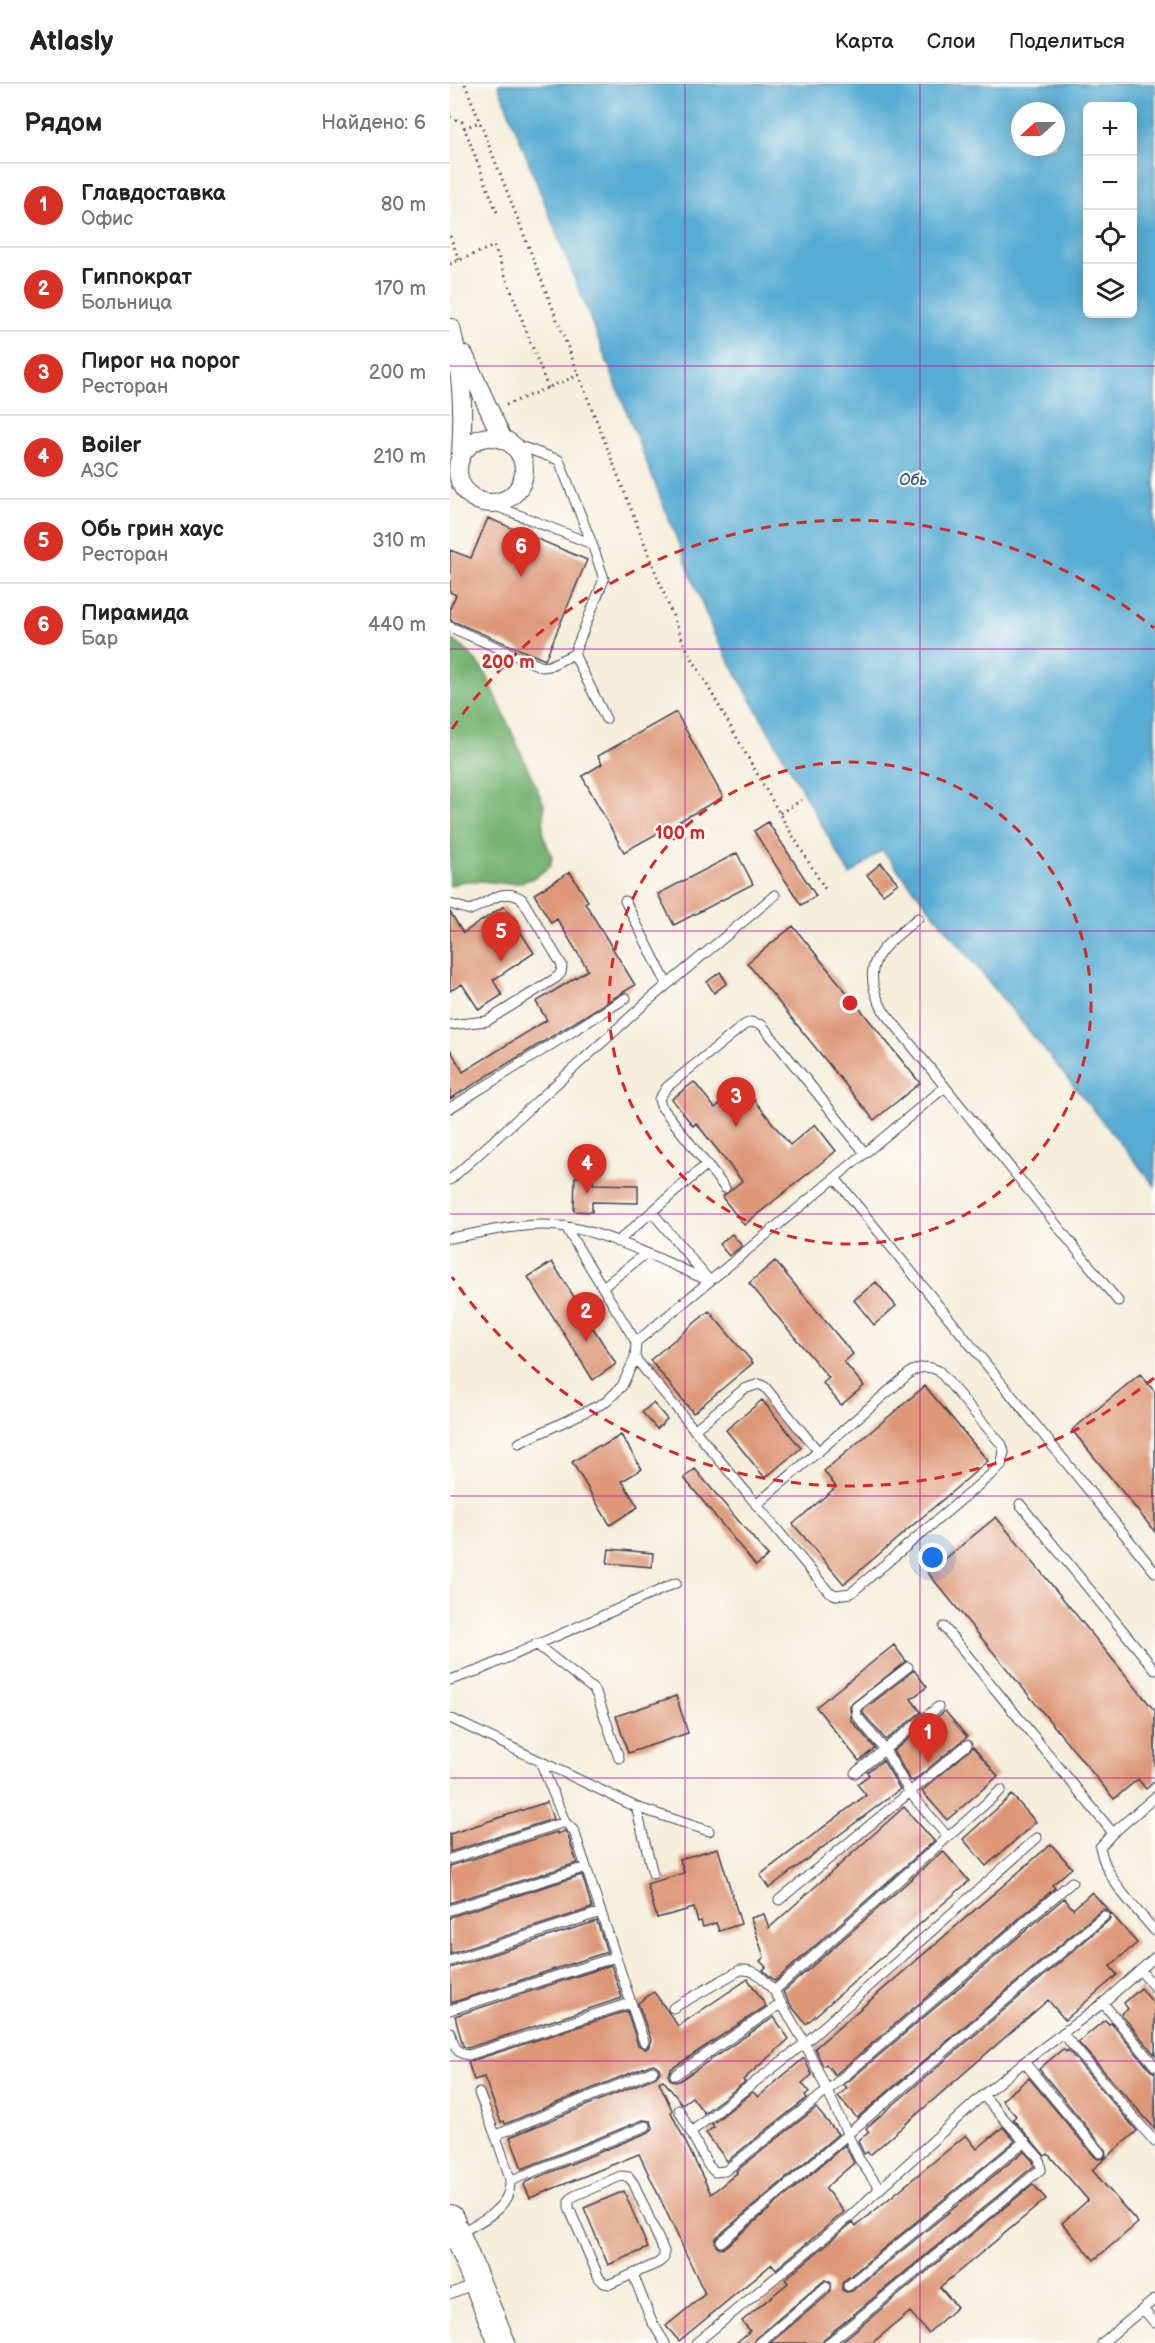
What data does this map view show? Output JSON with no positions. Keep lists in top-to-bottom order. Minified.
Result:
{"water":["Обь"],"north":"left","page":{"header":"Atlasly","nav":["Карта","Слои","Поделиться"],"heading":["Рядом","Найдено: 6"],"map_buttons":["+","−"],"list":[{"mark":"1","name":"Главдоставка","note":"Офис","value":"80 m"},{"mark":"2","name":"Гиппократ","note":"Больница","value":"170 m"},{"mark":"3","name":"Пирог на порог","note":"Ресторан","value":"200 m"},{"mark":"4","name":"Boiler","note":"АЗС","value":"210 m"},{"mark":"5","name":"Обь грин хаус","note":"Ресторан","value":"310 m"},{"mark":"6","name":"Пирамида","note":"Бар","value":"440 m"}],"pins":["6","5","3","4","2","1"]},"rings":["200 m","100 m"]}
